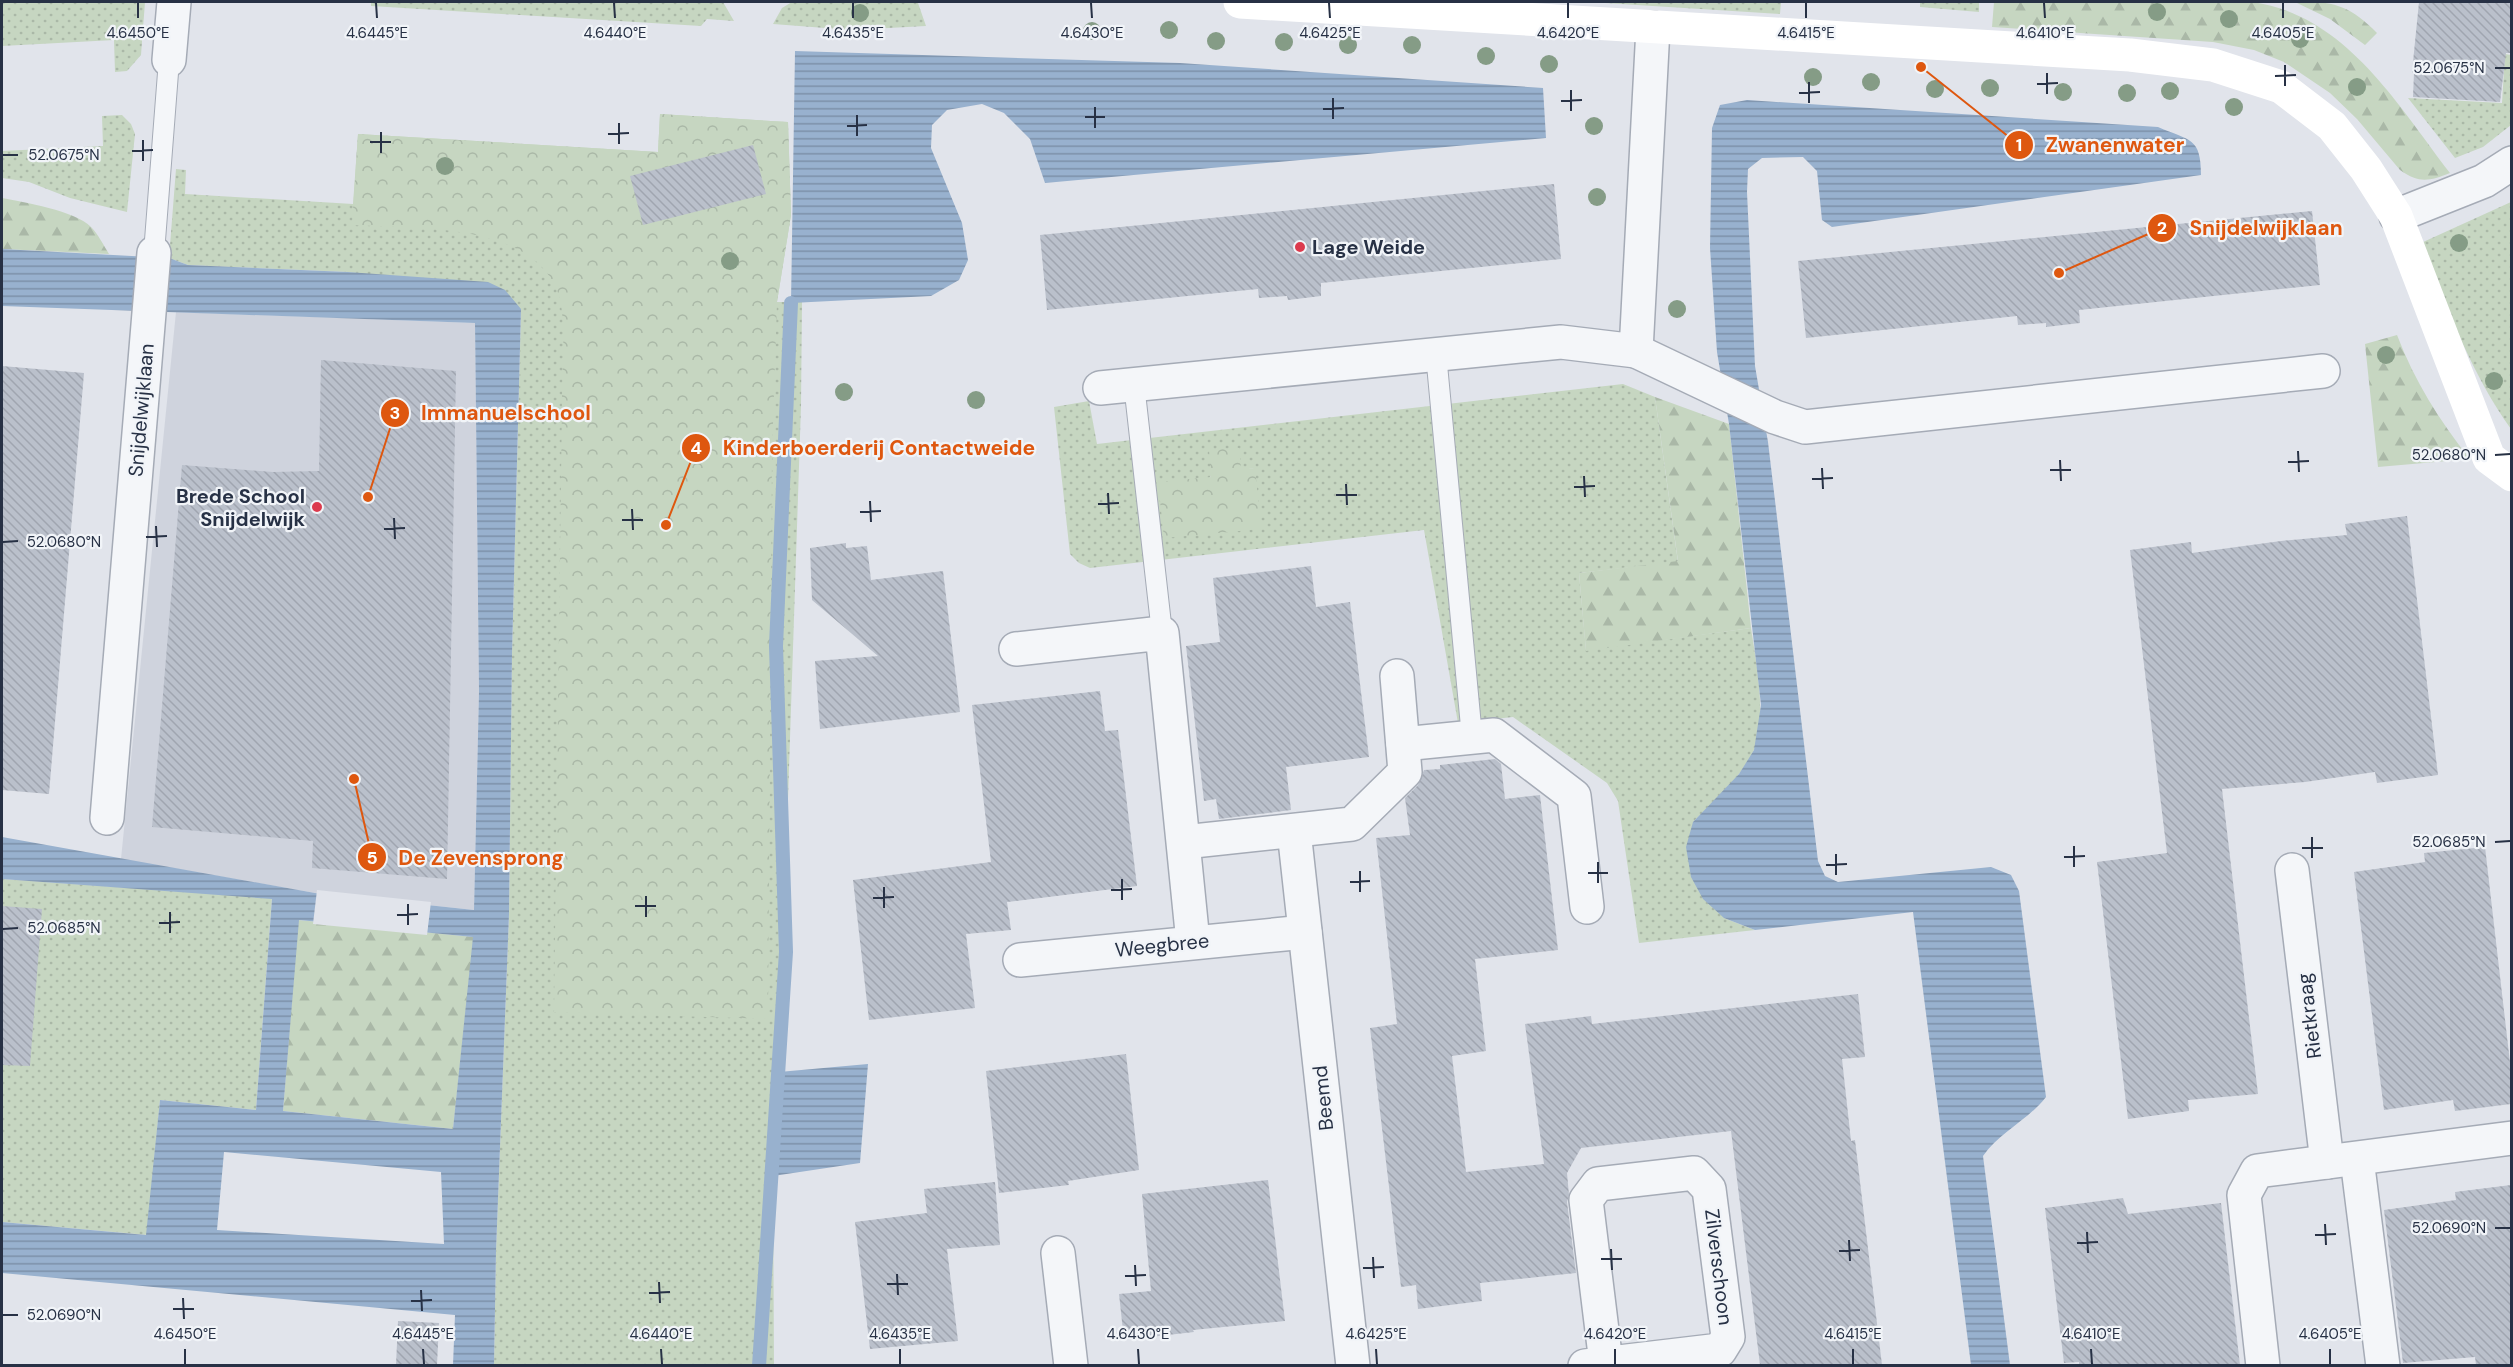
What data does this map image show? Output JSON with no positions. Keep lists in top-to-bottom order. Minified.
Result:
{"streets":{"street":["Snijdelwijklaan","Weegbree","Rietkraag","Beemd","Zilverschoon"]},"crossings":[["Weegbree","Beemd"]],"places":["Zwanenwater","Lage Weide","Snijdelwijklaan","Immanuelschool","Brede School Snijdelwijk","Kinderboerderij Contactweide","De Zevensprong"],"coordinates":["4.6450°E","4.6445°E","4.6440°E","4.6435°E","4.6430°E","4.6425°E","4.6420°E","4.6415°E","4.6410°E","4.6405°E","52.0675°N","52.0680°N","52.0685°N","52.0690°N"]}
